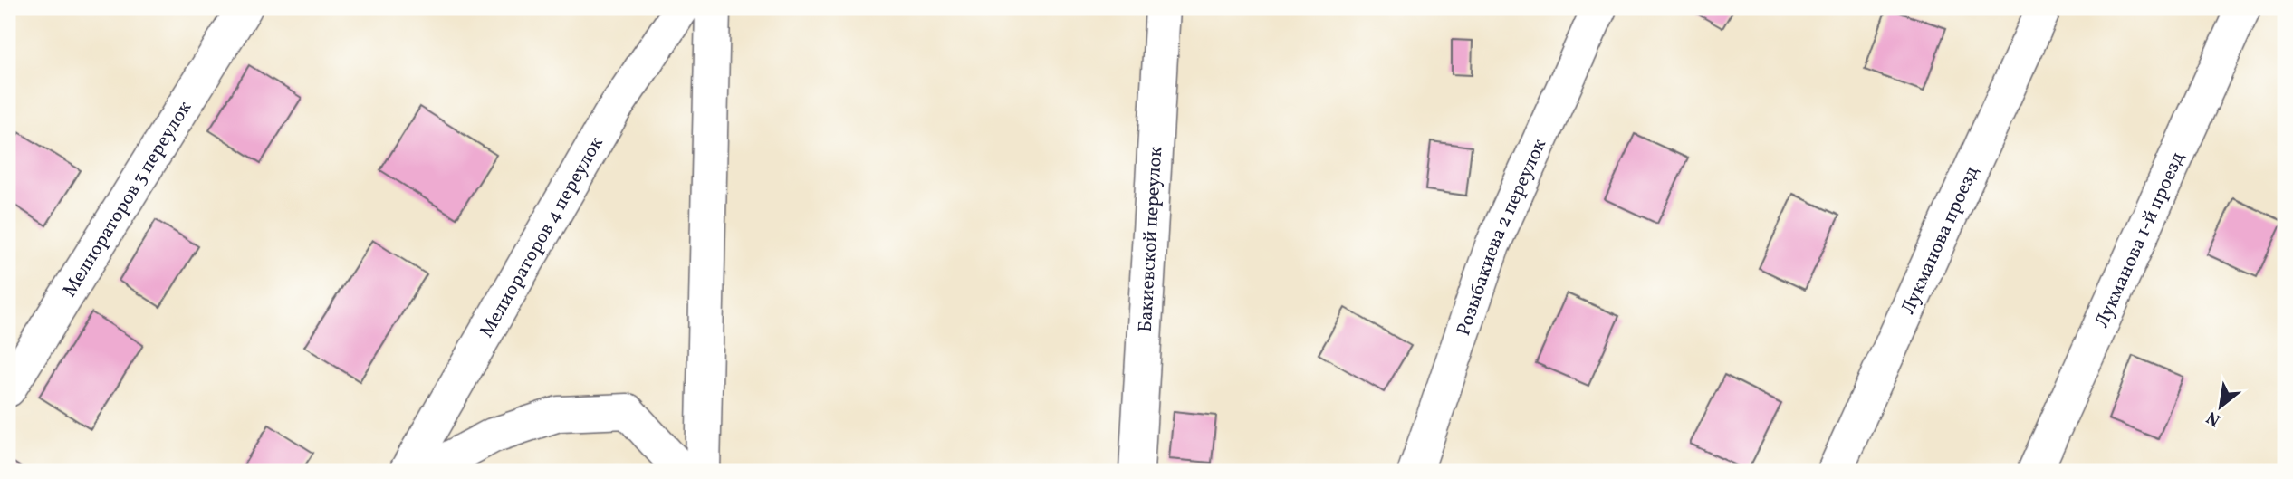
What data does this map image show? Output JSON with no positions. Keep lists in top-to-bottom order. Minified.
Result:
{"streets":{"street":["Мелиораторов 3 переулок","Мелиораторов 4 переулок","Розыбакиева 2 переулок","Бакиевской переулок","Лукманова проезд","Лукманова 1-й проезд"]},"north":"bottom left"}
